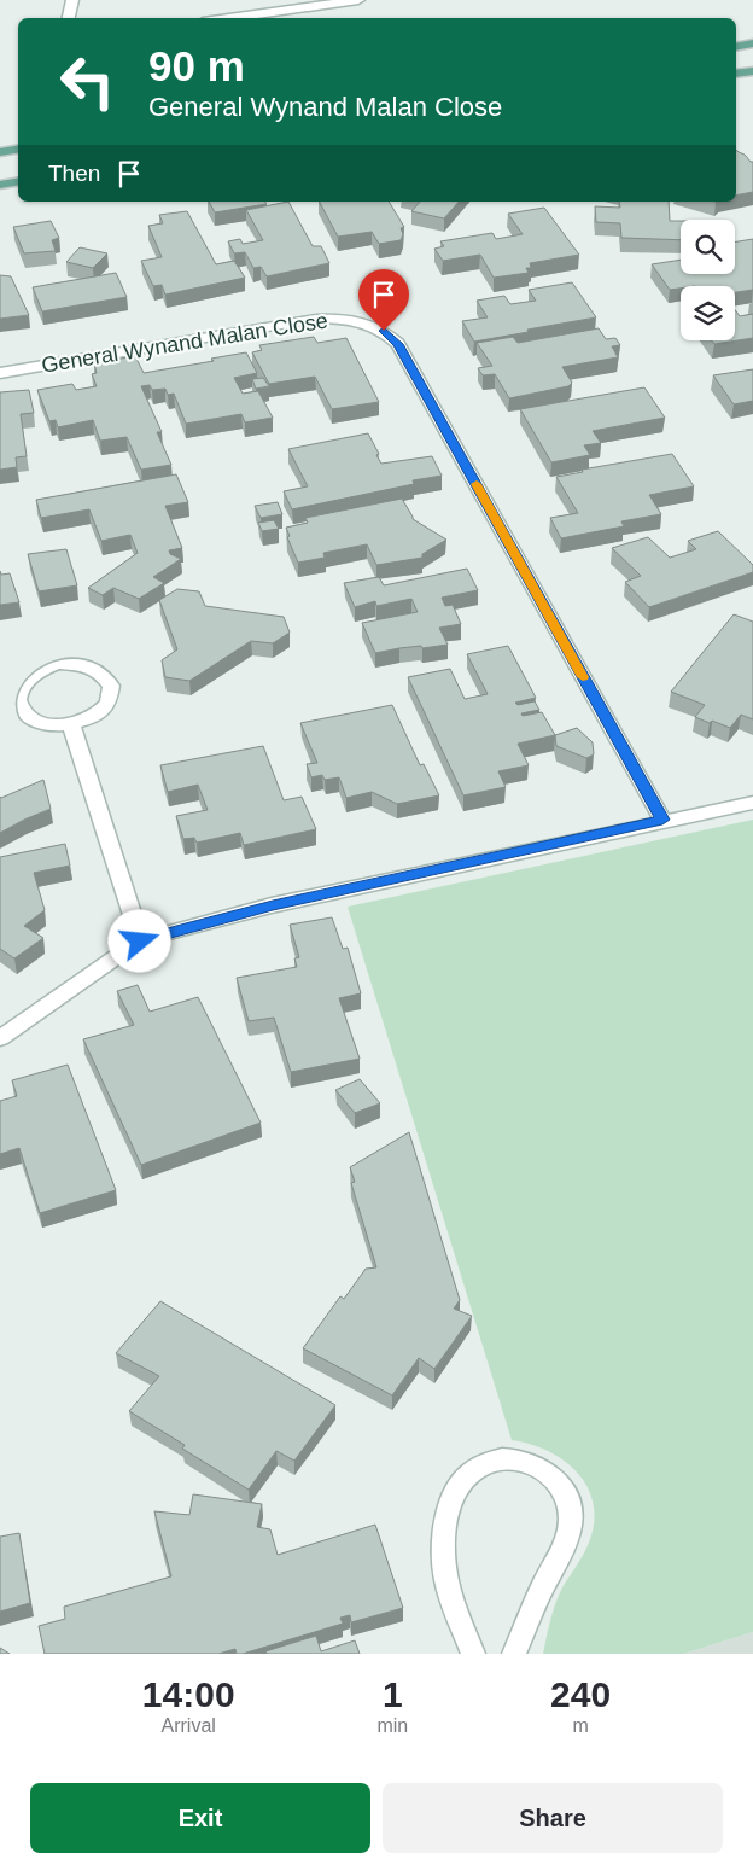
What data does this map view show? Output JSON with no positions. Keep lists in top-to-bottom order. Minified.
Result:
{"streets":{"street":["General Wynand Malan Close"]},"page":{"turn":["90 m","General Wynand Malan Close"],"then":"Then","eta":["14:00","Arrival","1","min","240","m"],"buttons":["Exit","Share"]}}
